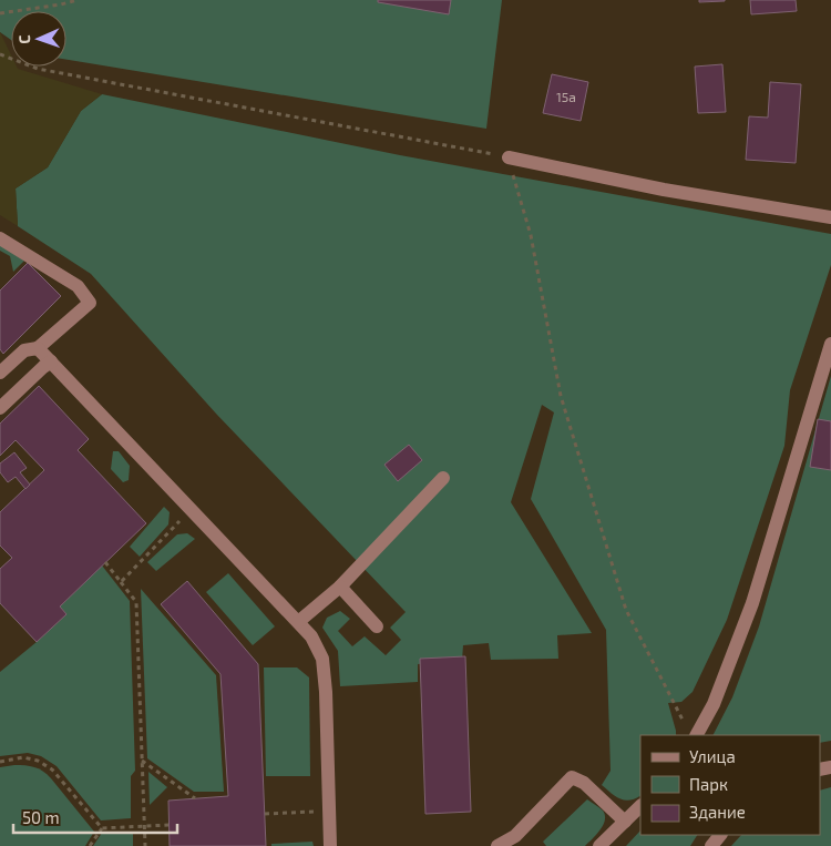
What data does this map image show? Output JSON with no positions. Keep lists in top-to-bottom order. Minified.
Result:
{"house_numbers":["15а"],"legend":["Улица","Парк","Здание"],"scale_bar":"50 m","north":"left"}
